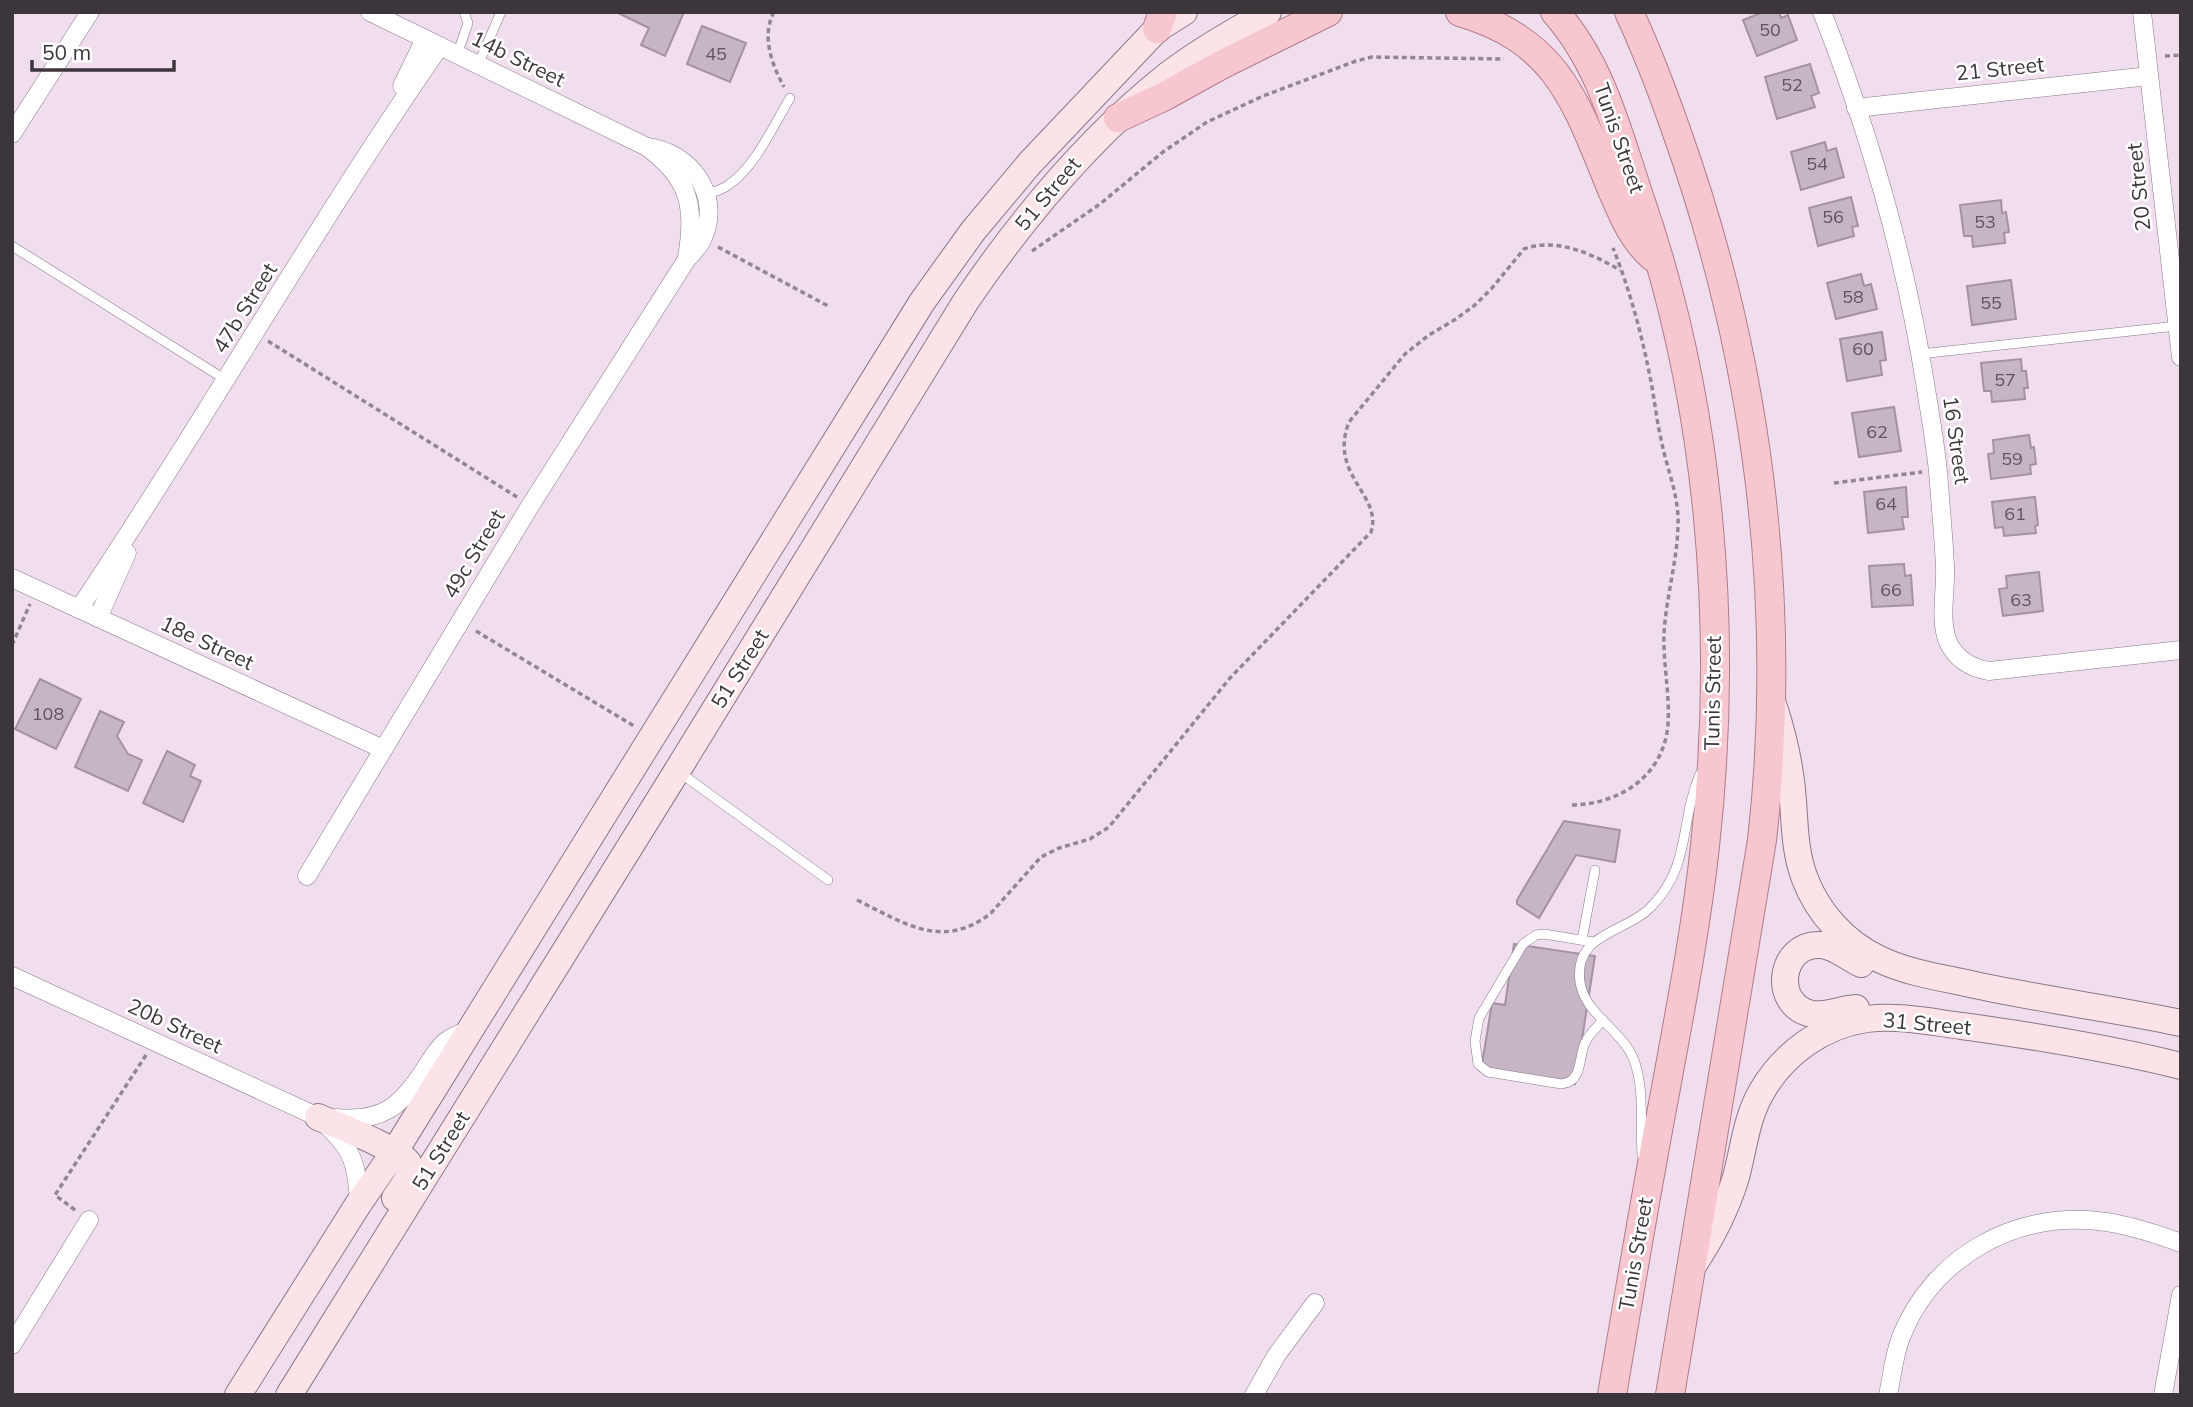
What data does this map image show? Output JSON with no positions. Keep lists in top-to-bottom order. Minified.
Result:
{"streets":{"main road":["Tunis Street"],"street":["14b Street","21 Street","20 Street","51 Street","47b Street","16 Street","49c Street","18e Street","31 Street","20b Street"]},"crossings":[["14b Street","47b Street"],["14b Street","49c Street"],["21 Street","20 Street"],["21 Street","16 Street"],["51 Street","20b Street"],["47b Street","18e Street"],["49c Street","18e Street"]],"house_numbers":["50","45","52","54","56","53","58","55","60","57","62","59","64","61","66","63","108"],"scale_bar":"50 m"}
